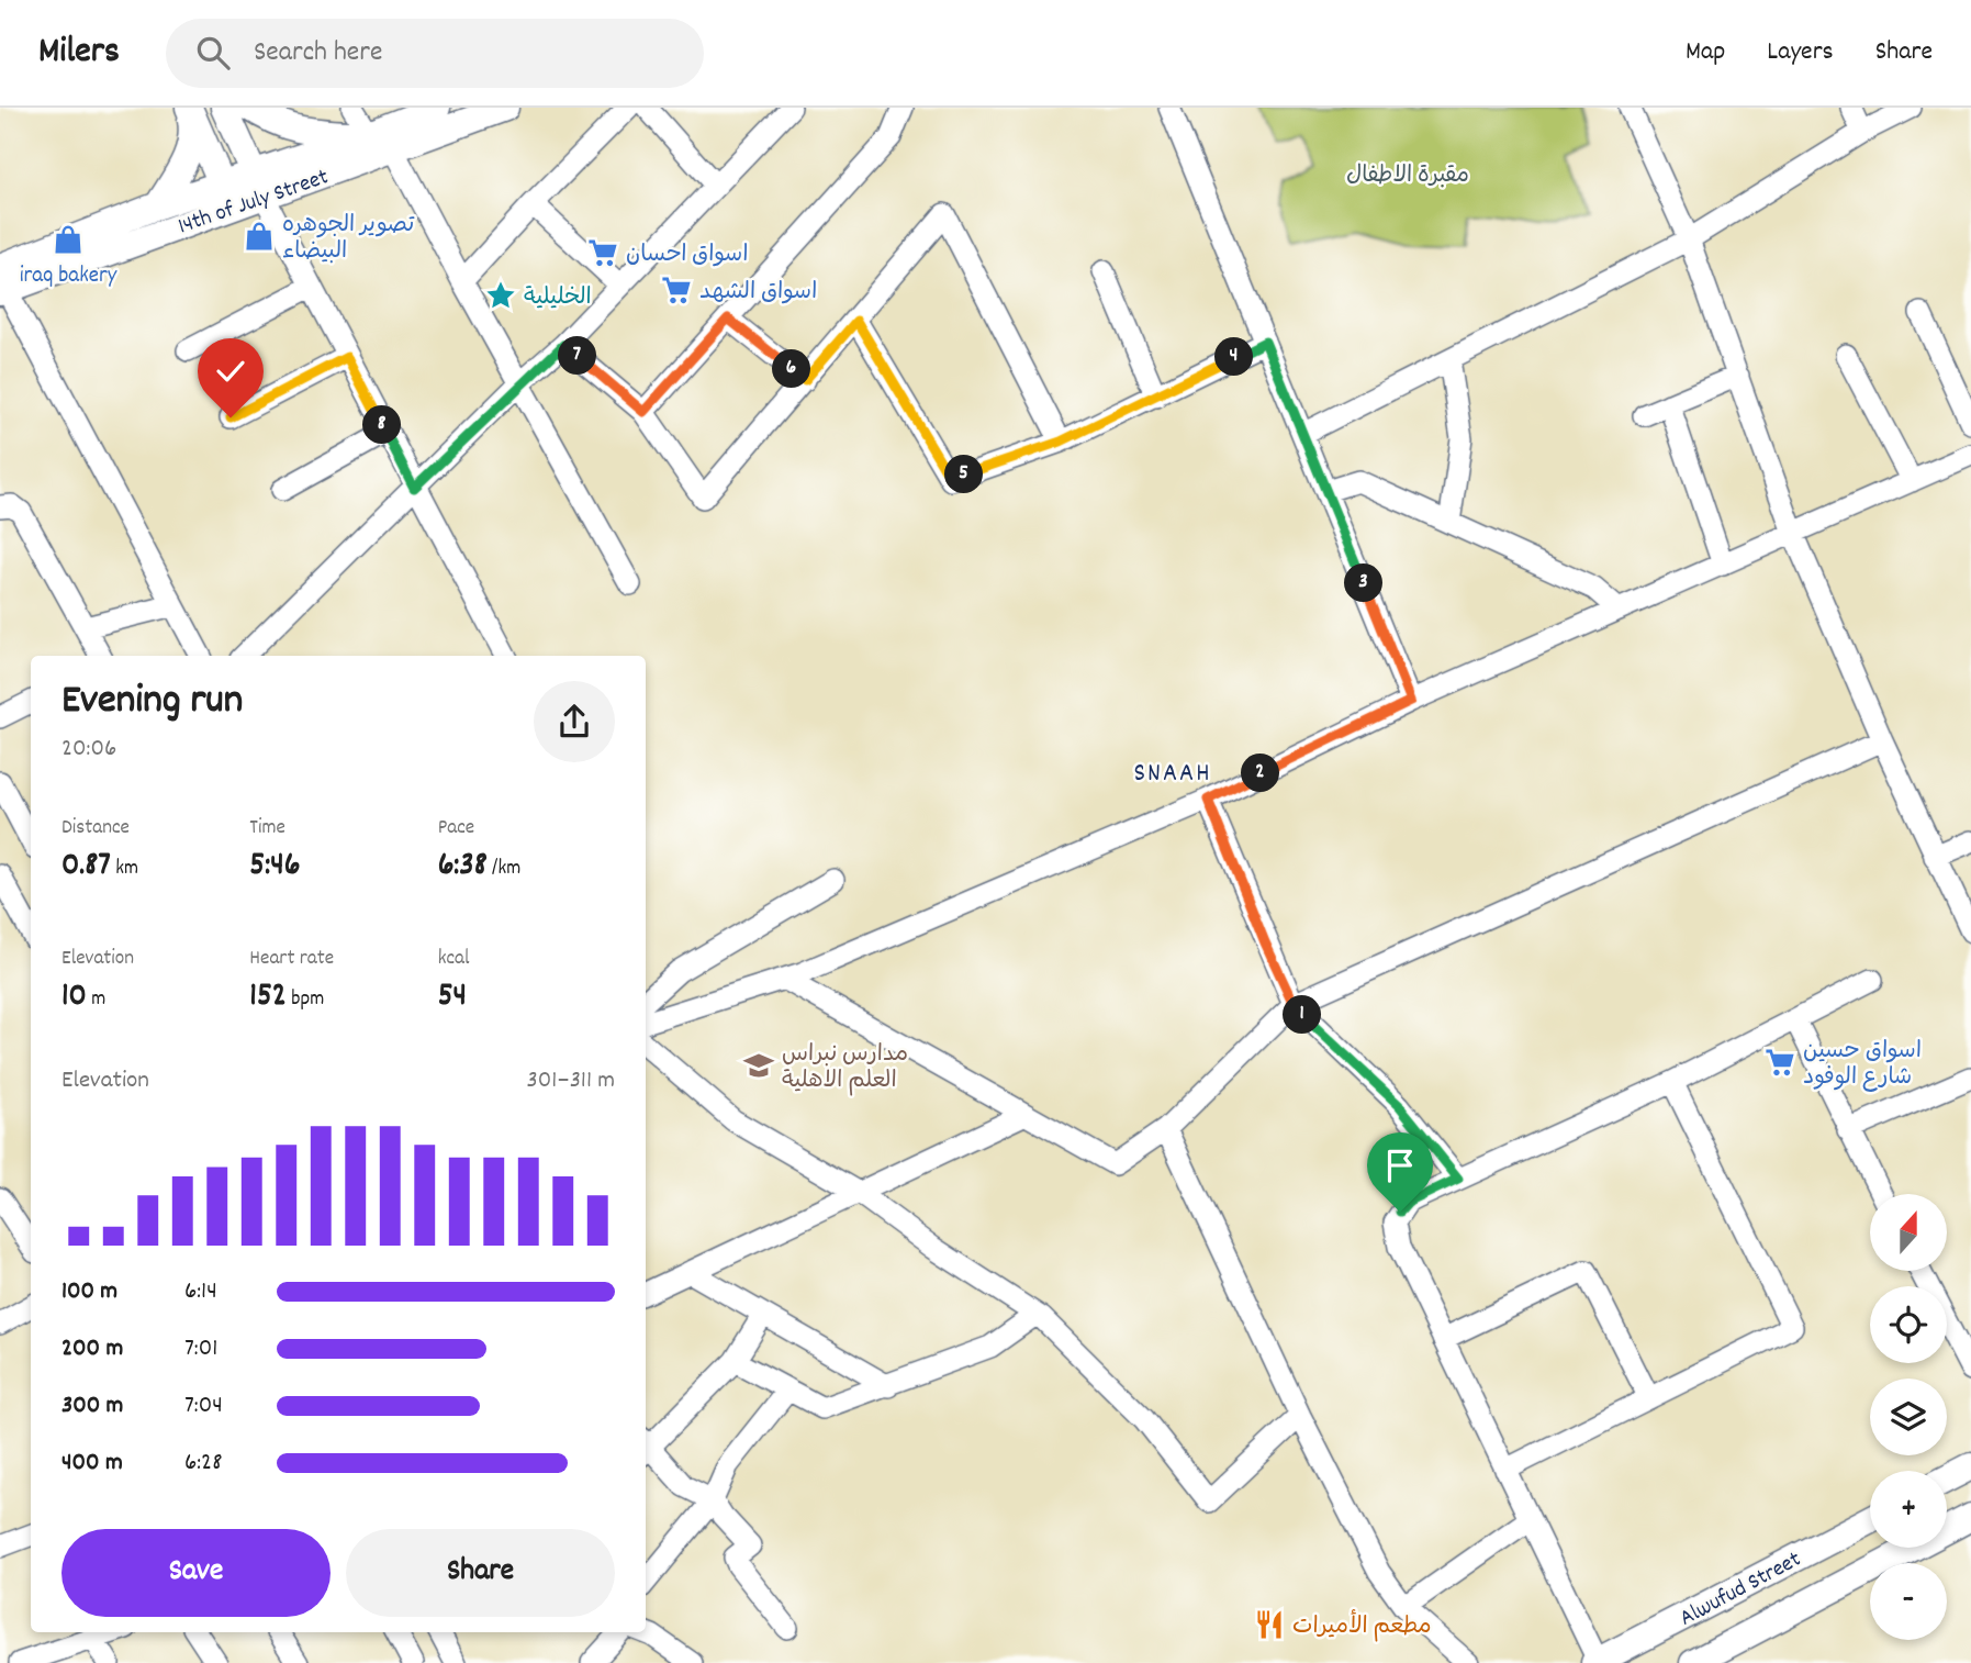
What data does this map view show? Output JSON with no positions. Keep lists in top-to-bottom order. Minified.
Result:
{"streets":{"main road":["14th of July Street","Alwufud Street"]},"districts":["SNAAH"],"parks":["مقبرة الاطفال"],"places":{"shop":["تصوير الجوهره البيضاء","iraq bakery"],"supermarket":["اسواق احسان","اسواق الشهد","اسواق حسين شارع الوفود"],"place":["الخليلية"],"school or university":["مدارس نبراس العلم الاهلية"],"restaurant":["مطعم الأميرات"]},"north":"top","page":{"header":"Milers","search":"Search here","nav":["Map","Layers","Share"],"pins":["7","4","6","8","5","3","2","1"],"heading":["Evening run","20:06"],"stats":[["Distance","0.87 km"],["Time","5:46"],["Pace","6:38 /km"],["Elevation","10 m"],["Heart rate","152 bpm"],["kcal","54"]],"chart":["Elevation","301–311 m"],"map_buttons":["+","−"],"list":[{"name":"100 m","note":"6:14"},{"name":"200 m","note":"7:01"},{"name":"300 m","note":"7:04"},{"name":"400 m","note":"6:28"}],"buttons":["Save","Share"]}}
